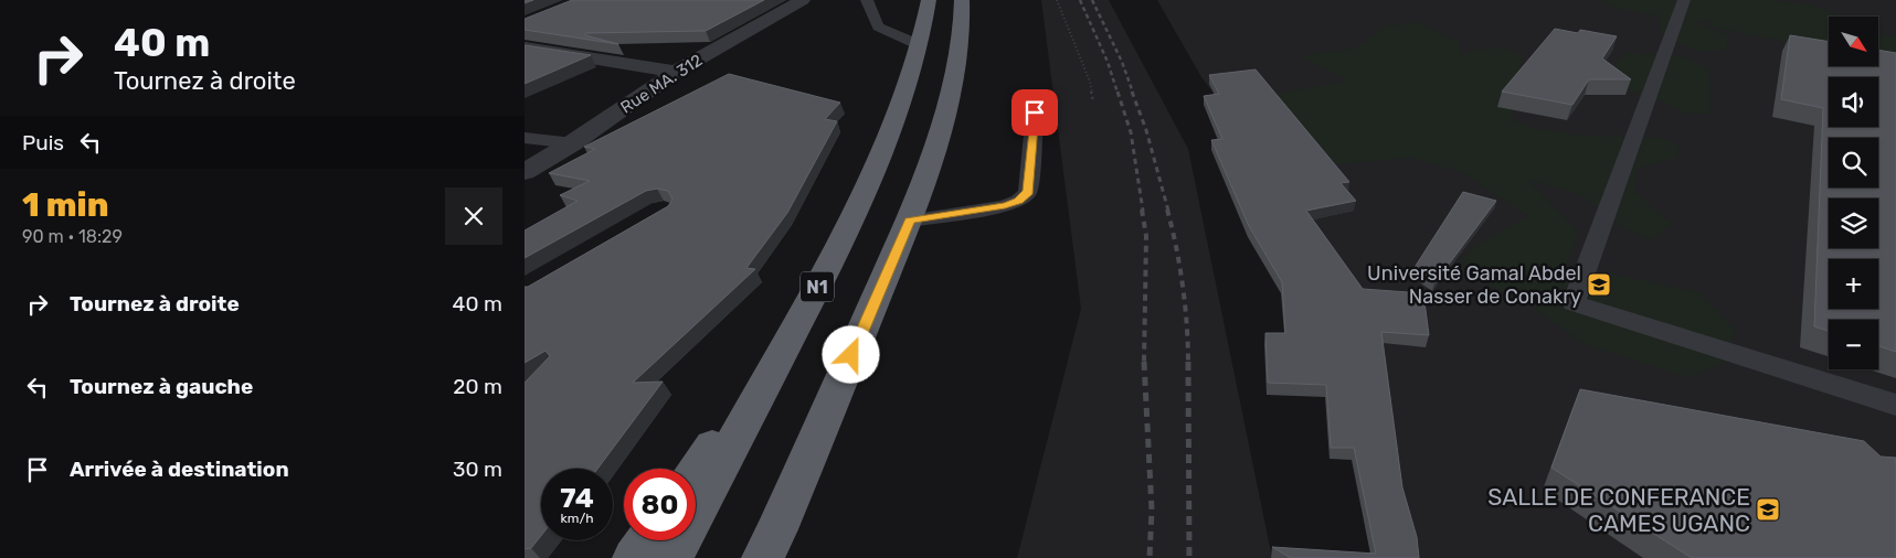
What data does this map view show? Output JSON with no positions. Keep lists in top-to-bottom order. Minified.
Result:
{"streets":{"highway":["N1"],"street":["Rue MA. 312"]},"places":{"school or university":["Université Gamal Abdel Nasser de Conakry","SALLE DE CONFERANCE CAMES UGANC"]},"north":"bottom right","page":{"turn":["40 m","Tournez à droite"],"map_buttons":["+","−"],"then":"Puis","heading":["1 min","90 m · 18:29"],"list":[{"name":"Tournez à droite","value":"40 m"},{"name":"Tournez à gauche","value":"20 m"},{"name":"Arrivée à destination","value":"30 m"}],"speed":"74 km/h","limit":"80"}}
